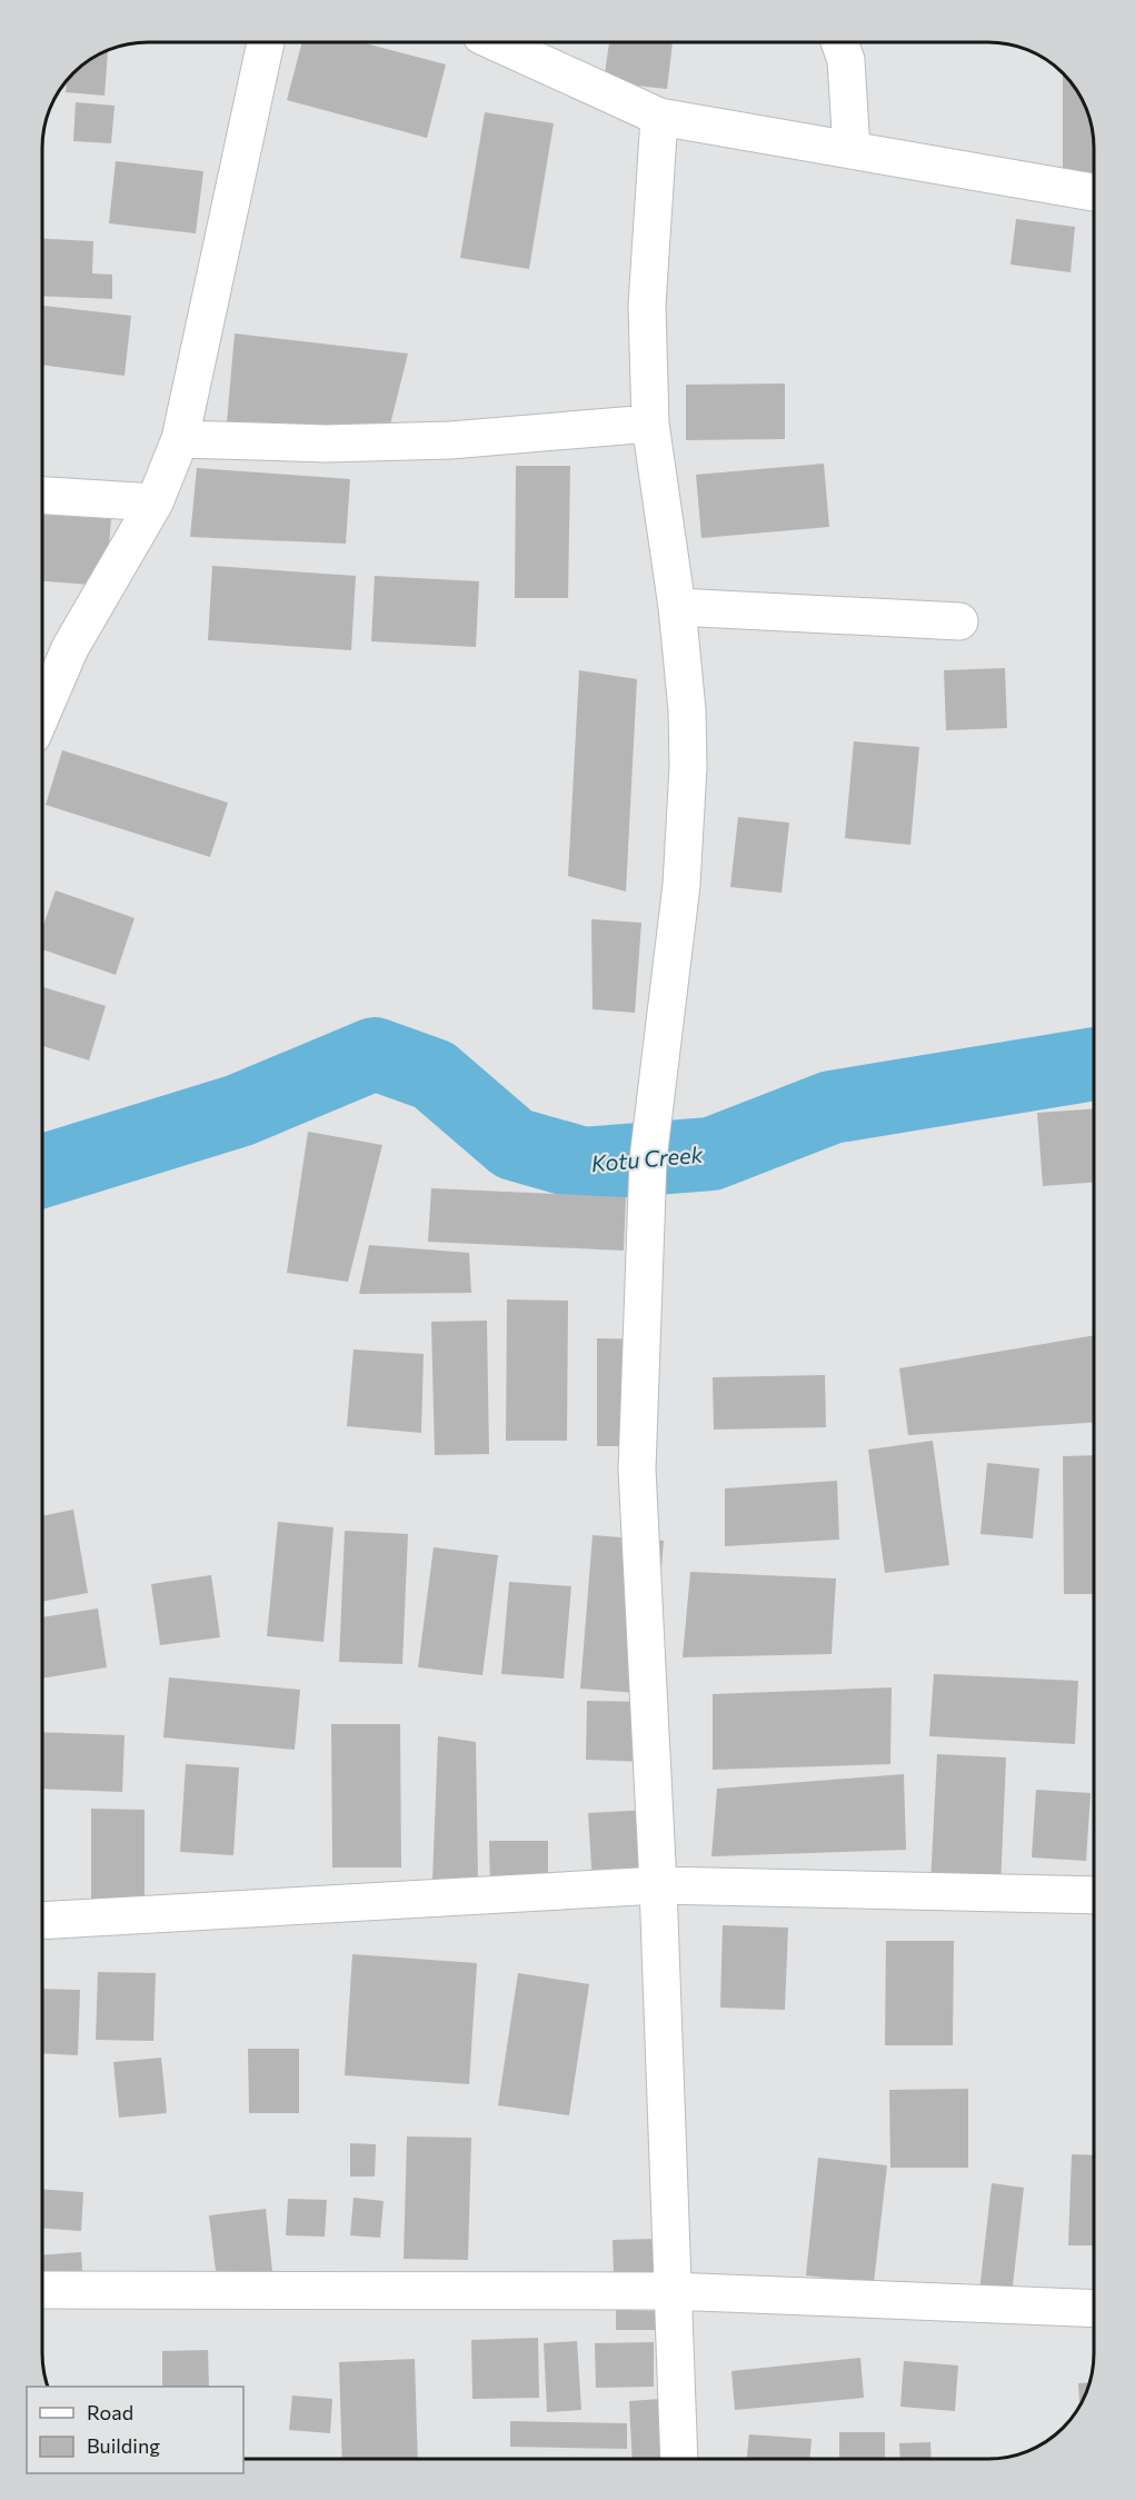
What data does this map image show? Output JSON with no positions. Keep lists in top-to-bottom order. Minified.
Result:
{"water":["Kotu Creek"],"legend":["Road","Building"]}
